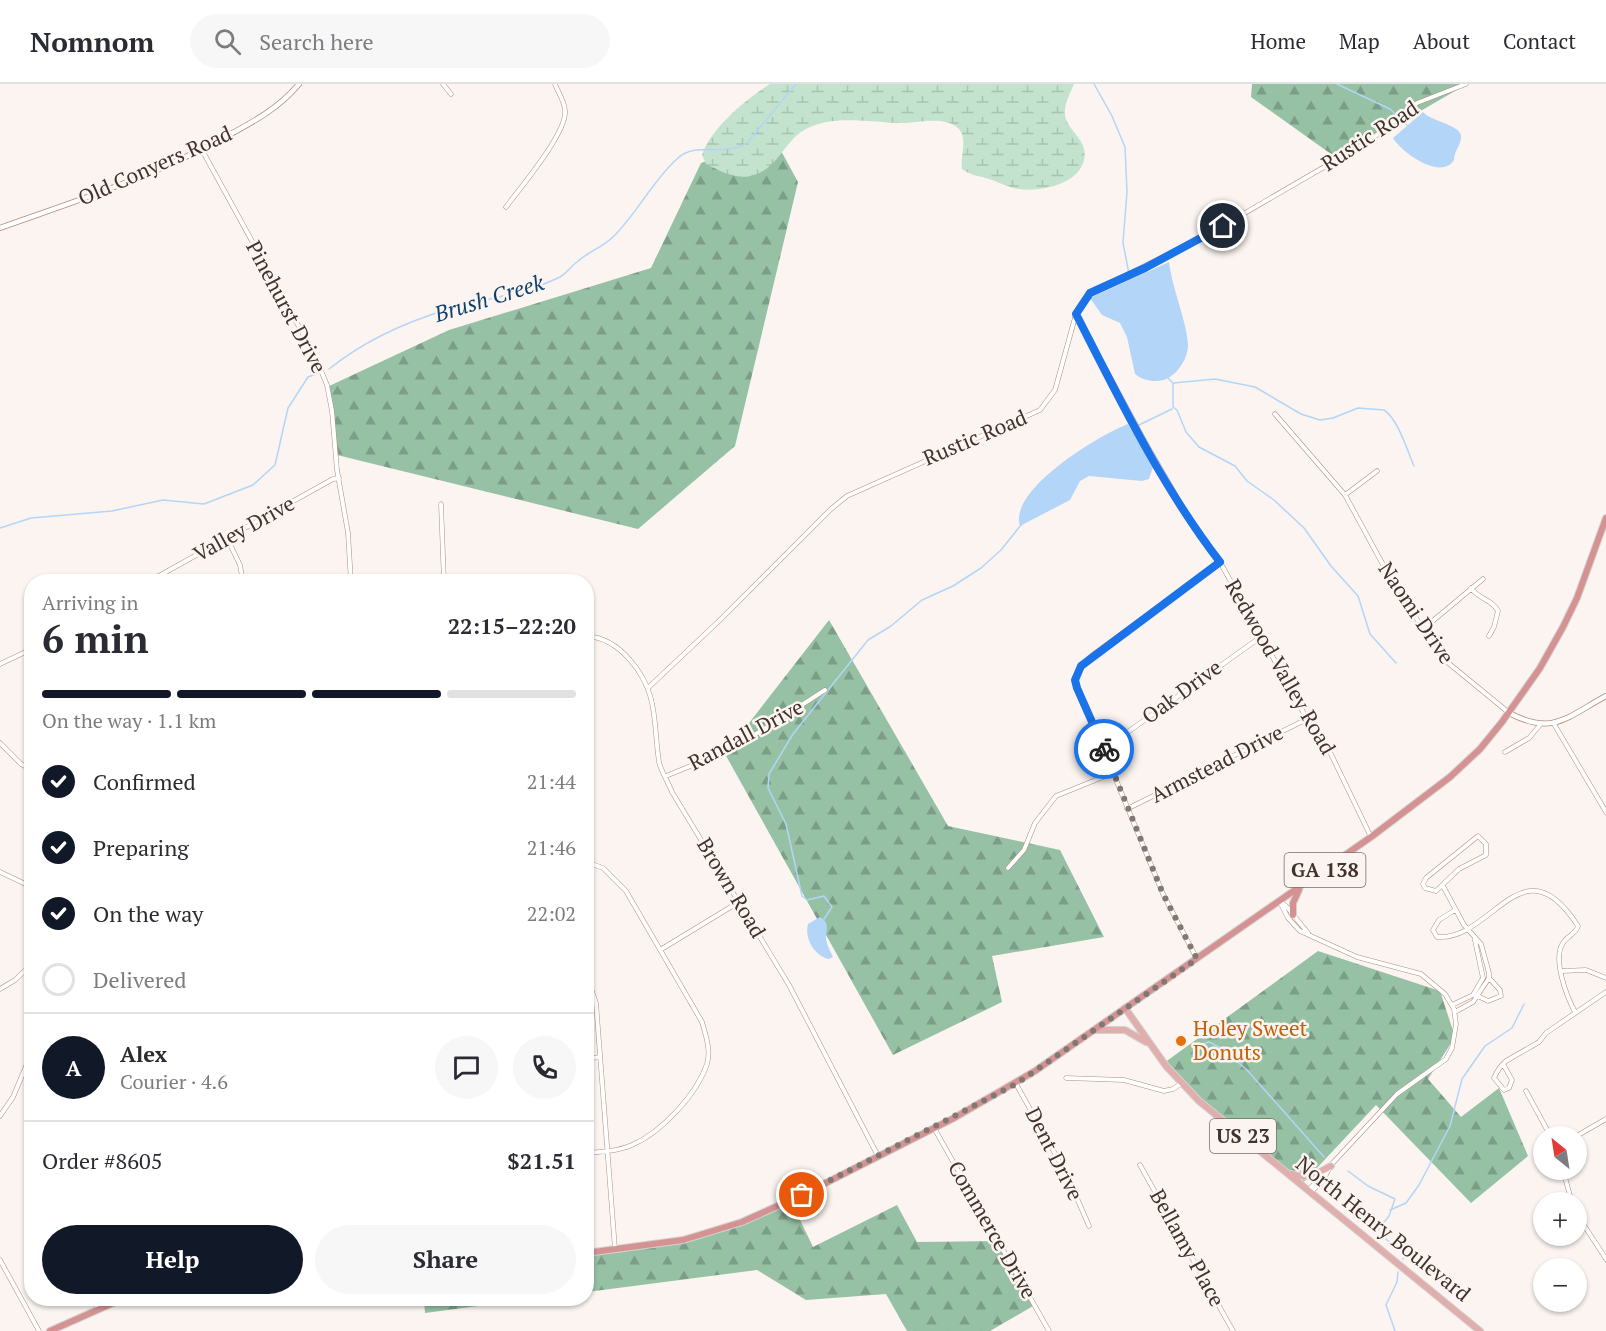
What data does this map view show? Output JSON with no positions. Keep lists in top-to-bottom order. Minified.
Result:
{"streets":{"highway":["GA 138"],"main road":["US 23","North Henry Boulevard"],"street":["Rustic Road","Old Conyers Road","Pinehurst Drive","Valley Drive","Naomi Drive","Redwood Valley Road","Oak Drive","Randall Drive","Armstead Drive","Brown Road","Dent Drive","Commerce Drive","Bellamy Place"]},"crossings":[["Rustic Road","Redwood Valley Road"],["Rustic Road","Brown Road"],["Old Conyers Road","Pinehurst Drive"],["Pinehurst Drive","Valley Drive"],["Naomi Drive","GA 138"],["Redwood Valley Road","Oak Drive"],["Redwood Valley Road","Armstead Drive"],["Redwood Valley Road","GA 138"],["Randall Drive","Brown Road"],["GA 138","North Henry Boulevard"],["US 23","North Henry Boulevard"]],"water":["Brush Creek"],"places":["Holey Sweet Donuts"],"north":"top left","page":{"header":"Nomnom","search":"Search here","nav":["Home","Map","About","Contact"],"heading":["6 min","Arriving in","22:15–22:20"],"panel":["Alex","Courier · 4.6","Order #8605","$21.51"],"bar":"On the way · 1.1 km","list":[["Confirmed","21:44"],["Preparing","21:46"],["On the way","22:02"],"Delivered"],"round":"A","map_buttons":["+","−"],"buttons":["Help","Share"]}}
